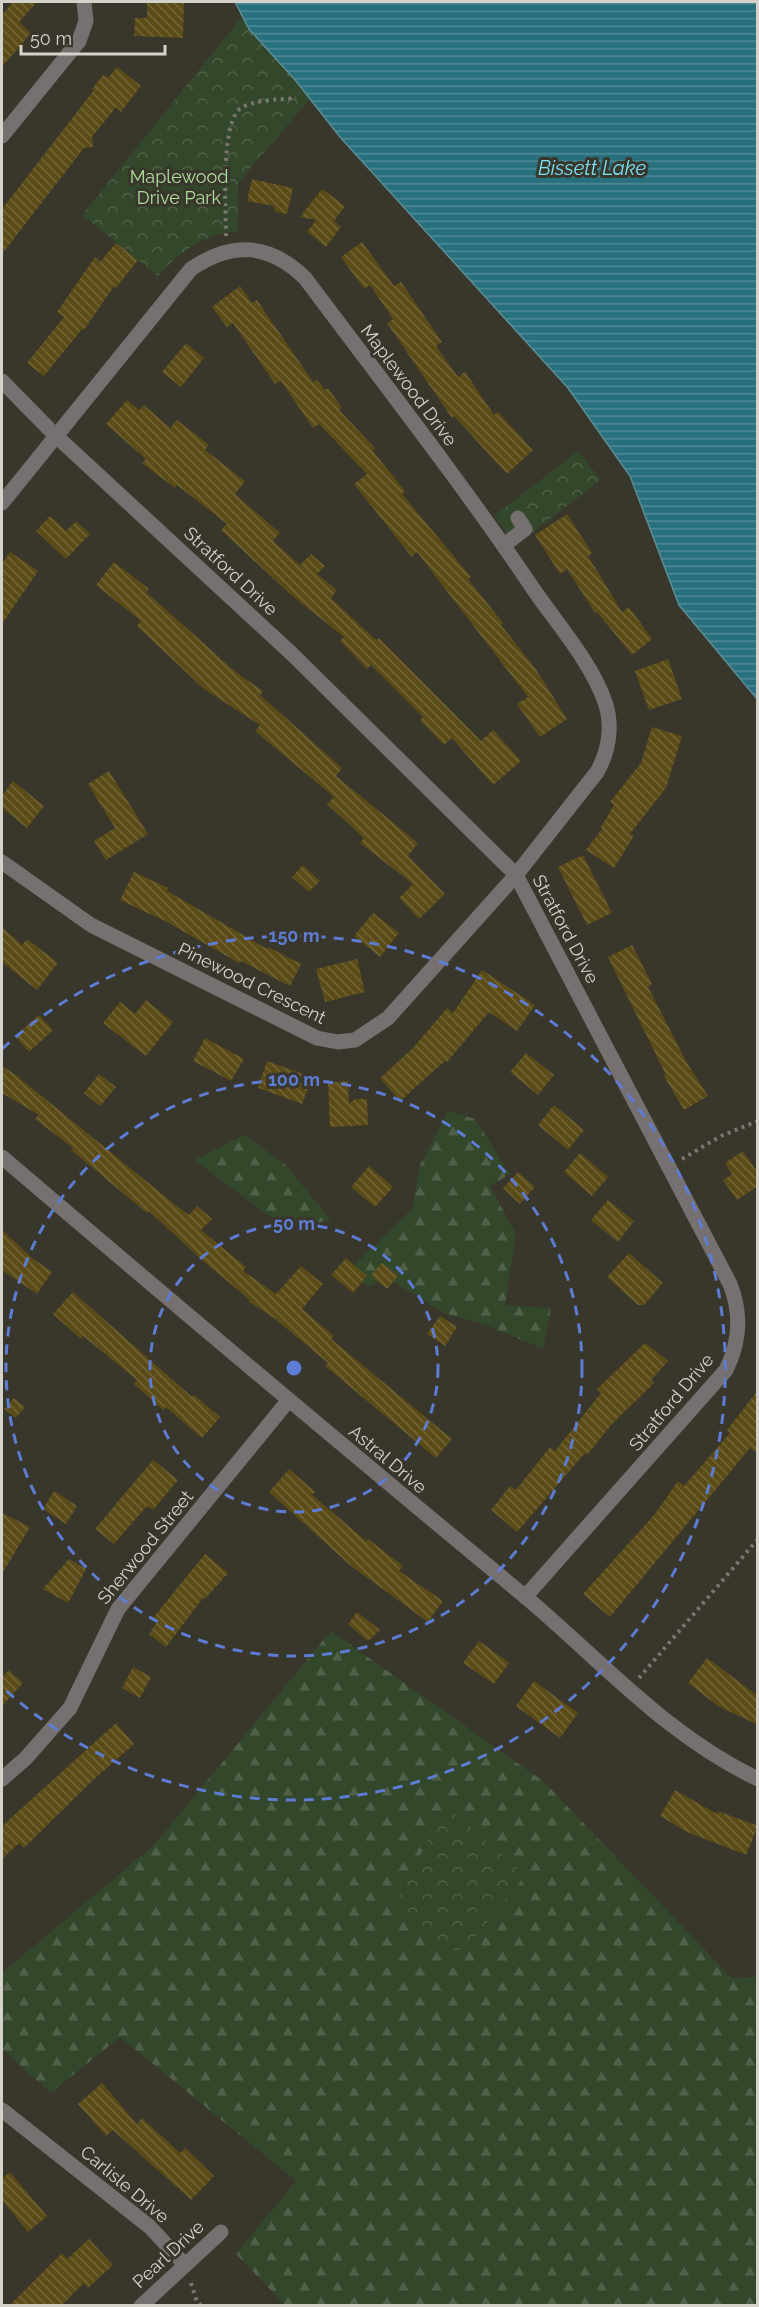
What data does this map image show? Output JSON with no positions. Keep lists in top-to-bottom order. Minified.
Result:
{"streets":{"street":["Maplewood Drive","Stratford Drive","Pinewood Crescent","Astral Drive","Sherwood Street","Carlisle Drive","Pearl Drive"]},"crossings":[["Maplewood Drive","Stratford Drive"],["Maplewood Drive","Pinewood Crescent"],["Stratford Drive","Pinewood Crescent"],["Stratford Drive","Astral Drive"],["Astral Drive","Sherwood Street"],["Carlisle Drive","Pearl Drive"]],"water":["Bissett Lake"],"parks":["Maplewood Drive Park"],"scale_bar":"50 m","rings":["150 m","100 m","50 m"]}
